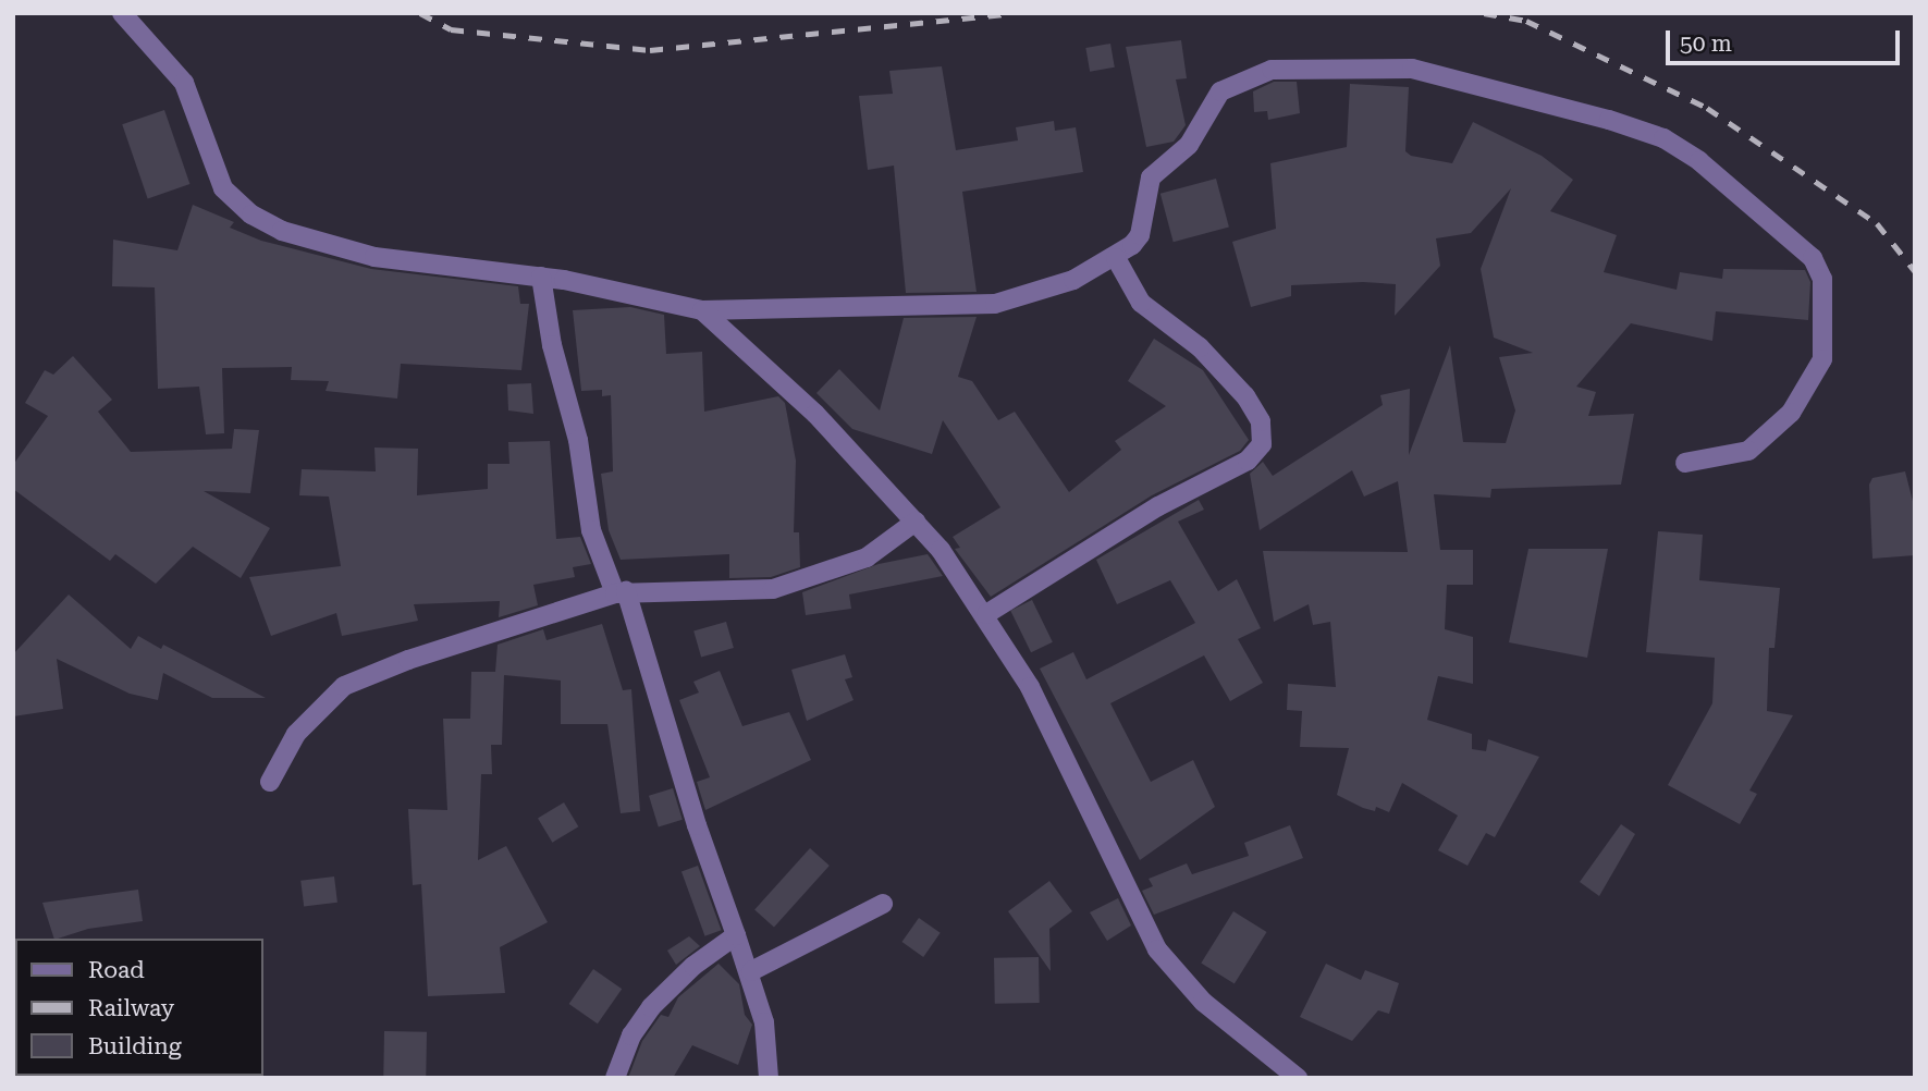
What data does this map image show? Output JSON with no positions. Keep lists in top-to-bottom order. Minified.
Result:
{"legend":["Road","Railway","Building"],"scale_bar":"50 m"}
